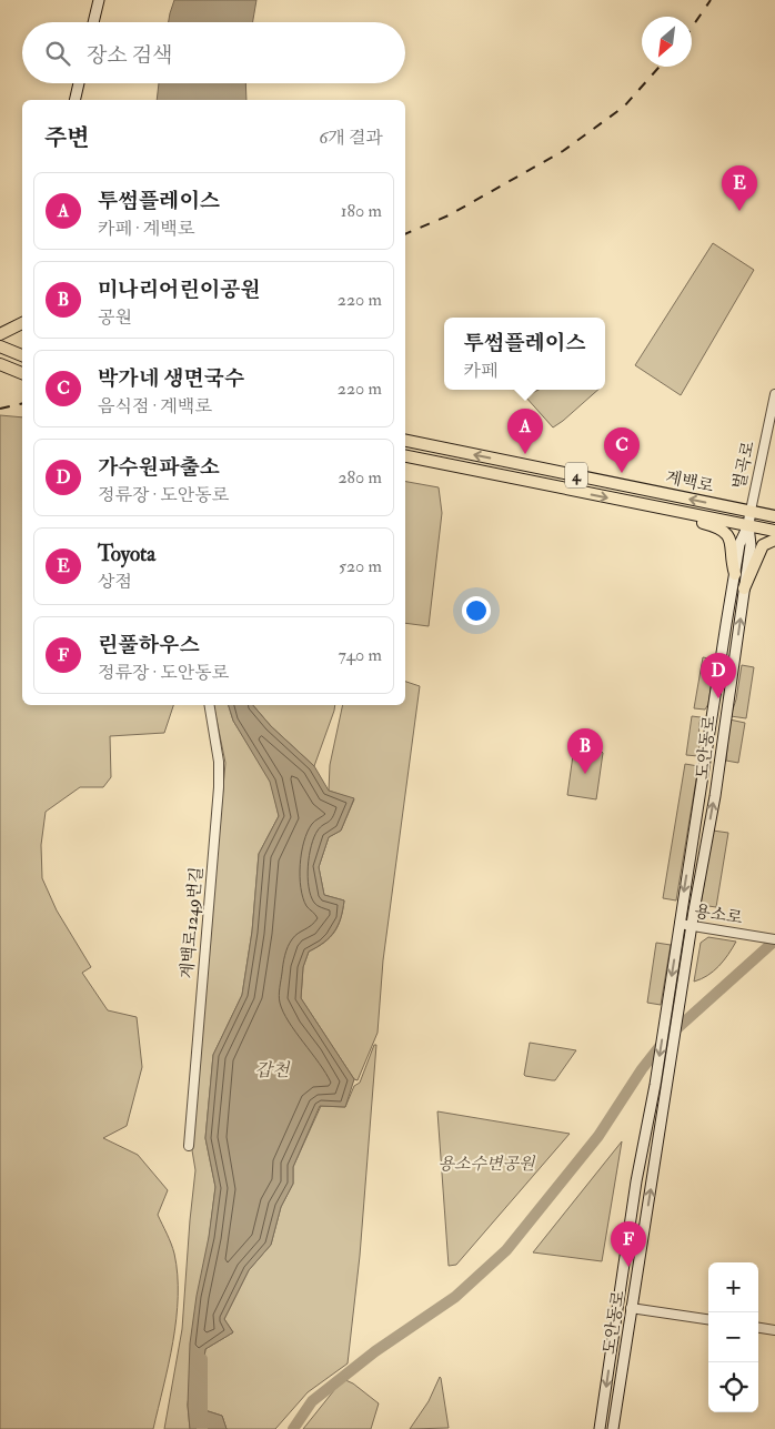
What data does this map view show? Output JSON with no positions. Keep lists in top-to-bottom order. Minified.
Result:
{"streets":{"main road":["4","계백로","도안동로"],"street":["벌곡로","용소로","계백로1249번길"]},"crossings":[["벌곡로","계백로"],["계백로","도안동로"],["도안동로","용소로"]],"water":["갑천"],"parks":["용소수변공원"],"north":"bottom left","page":{"search":"장소 검색","heading":["주변","6개 결과"],"pins":["E","A","C","D","B","F"],"list":[{"mark":"A","name":"투썸플레이스","note":"카페 · 계백로","value":"180 m"},{"mark":"B","name":"미나리어린이공원","note":"공원","value":"220 m"},{"mark":"C","name":"박가네 생면국수","note":"음식점 · 계백로","value":"220 m"},{"mark":"D","name":"가수원파출소","note":"정류장 · 도안동로","value":"280 m"},{"mark":"E","name":"Toyota","note":"상점","value":"520 m"},{"mark":"F","name":"린풀하우스","note":"정류장 · 도안동로","value":"740 m"}],"popup":["투썸플레이스","카페"],"map_buttons":["+","−"]}}
